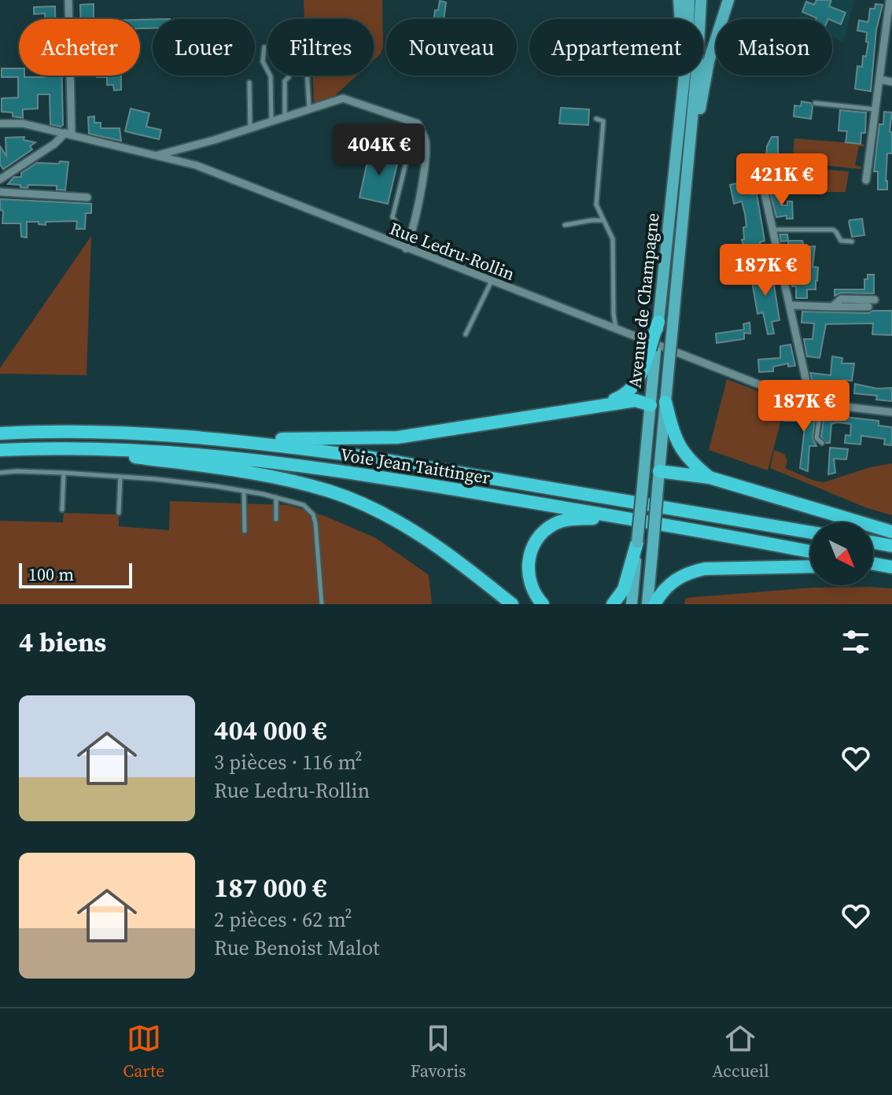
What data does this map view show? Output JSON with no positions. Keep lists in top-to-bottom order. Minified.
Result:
{"streets":{"highway":["Voie Jean Taittinger"],"main road":["Avenue de Champagne"],"street":["Rue Ledru-Rollin"]},"scale_bar":"100 m","north":"bottom right","page":{"chip":["Acheter","Louer","Filtres","Nouveau","Appartement","Maison"],"price":["404K €","421K €","187K €","187K €"],"scale":"100 m","heading":"4 biens","list":[{"name":"404 000 €","note":"3 pièces · 116 m² · Rue Ledru-Rollin"},{"name":"187 000 €","note":"2 pièces · 62 m² · Rue Benoist Malot"}],"tabs":["Carte","Favoris","Accueil"]}}
